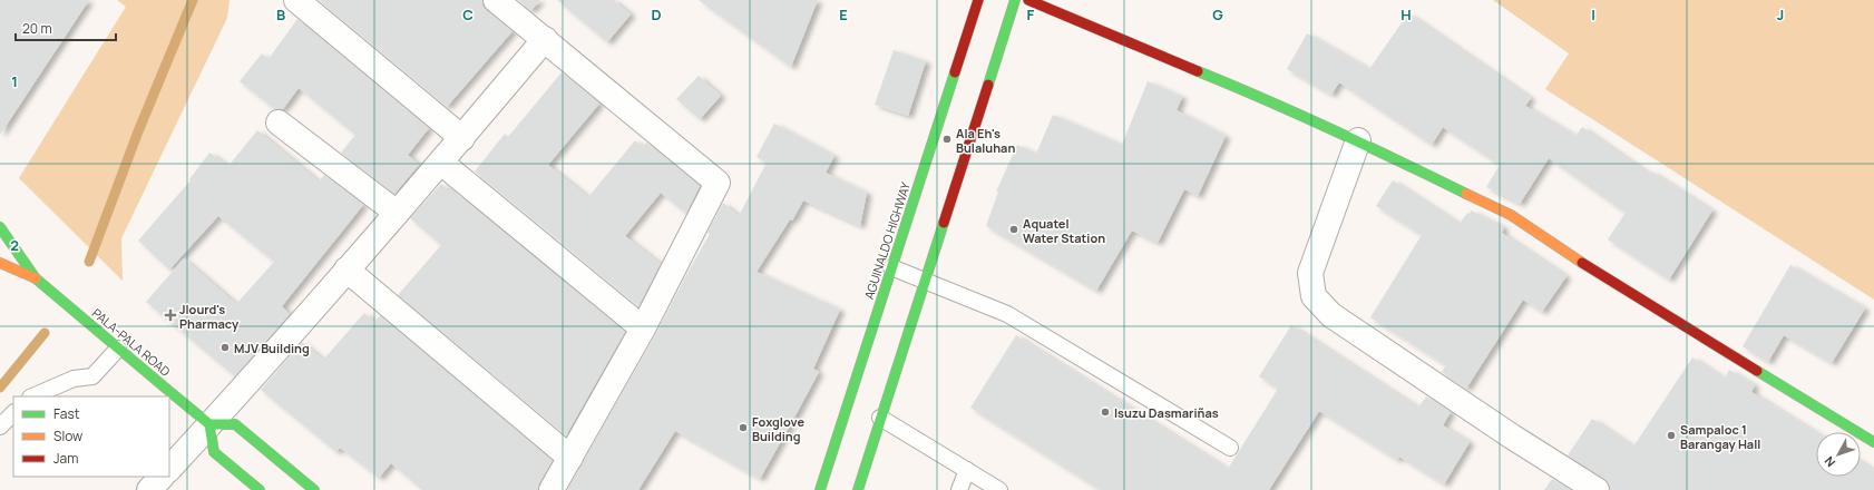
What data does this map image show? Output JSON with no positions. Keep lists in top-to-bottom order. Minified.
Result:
{"streets":{"main road":["AGUINALDO HIGHWAY","PALA-PALA ROAD"]},"places":{"other":["Ala Eh's Bulaluhan","Aquatel Water Station","MJV Building","Isuzu Dasmariñas","Foxglove Building","Sampaloc 1 Barangay Hall"],"health":["Jlourd's Pharmacy"]},"legend":["Fast","Slow","Jam"],"scale_bar":"20 m","north":"bottom left","grid":{"columns":["B","C","D","E","F","G","H","I","J"],"rows":["1","2"]}}
